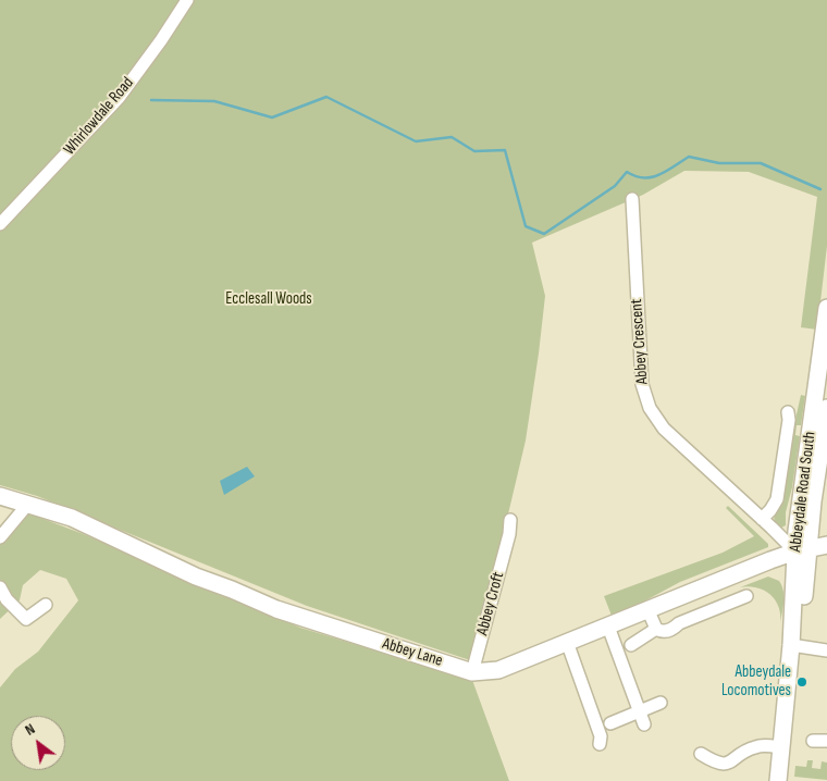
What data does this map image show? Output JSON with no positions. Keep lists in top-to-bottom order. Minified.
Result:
{"streets":{"main road":["Abbeydale Road South","Abbey Lane"],"street":["Whirlowdale Road","Abbey Crescent","Abbey Croft"]},"crossings":[["Abbey Crescent","Abbeydale Road South"],["Abbey Crescent","Abbey Lane"],["Abbeydale Road South","Abbey Lane"],["Abbey Croft","Abbey Lane"]],"parks":["Ecclesall Woods"],"places":["Abbeydale Locomotives"],"north":"top left"}
